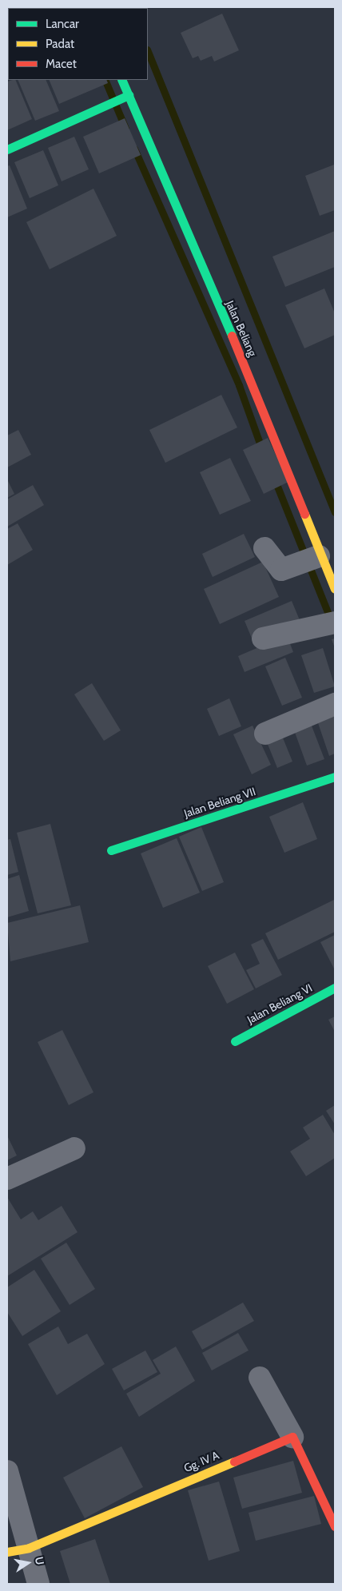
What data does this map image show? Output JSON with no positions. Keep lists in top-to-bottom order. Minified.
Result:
{"streets":{"street":["Jalan Beliang","Jalan Beliang VII","Jalan Beliang VI","Gg. IV A"]},"legend":["Lancar","Padat","Macet"],"north":"right"}
